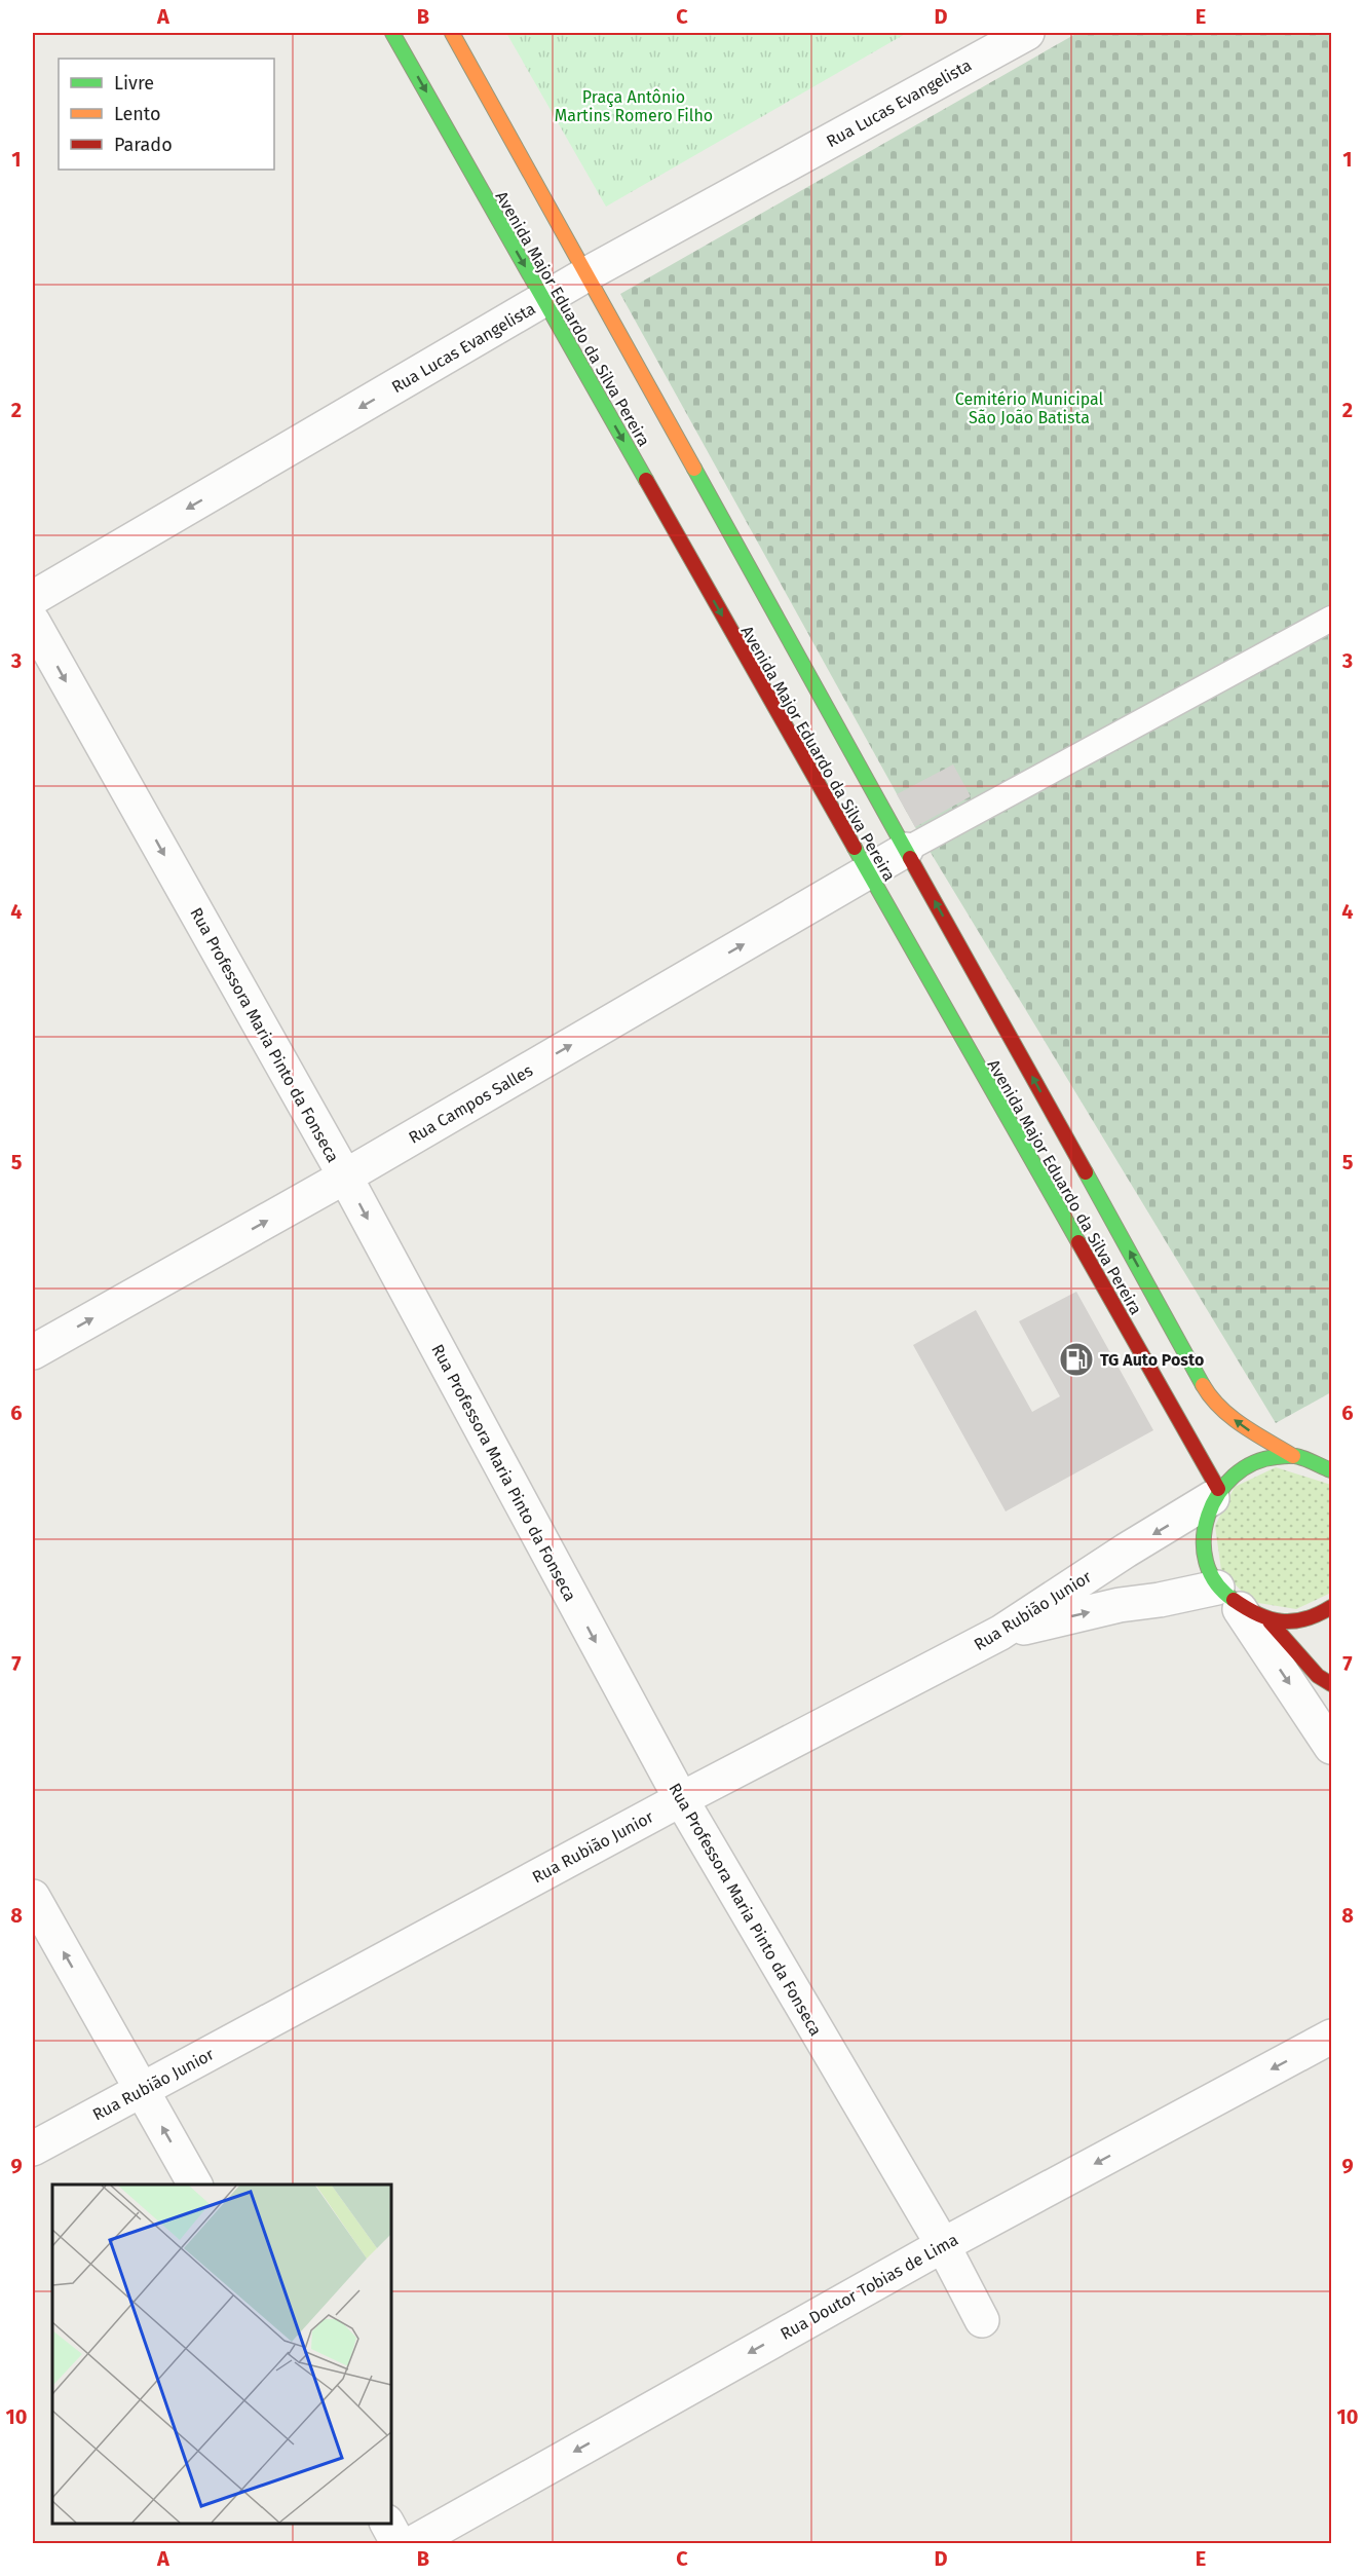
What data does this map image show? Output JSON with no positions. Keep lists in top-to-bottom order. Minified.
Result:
{"streets":{"main road":["Avenida Major Eduardo da Silva Pereira"],"street":["Rua Lucas Evangelista","Rua Professora Maria Pinto da Fonseca","Rua Campos Salles","Rua Rubião Junior","Rua Doutor Tobias de Lima"]},"crossings":[["Rua Lucas Evangelista","Avenida Major Eduardo da Silva Pereira"],["Avenida Major Eduardo da Silva Pereira","Rua Campos Salles"],["Avenida Major Eduardo da Silva Pereira","Rua Rubião Junior"],["Rua Professora Maria Pinto da Fonseca","Rua Campos Salles"],["Rua Professora Maria Pinto da Fonseca","Rua Rubião Junior"],["Rua Professora Maria Pinto da Fonseca","Rua Doutor Tobias de Lima"]],"one_way":["Rua Lucas Evangelista","Rua Professora Maria Pinto da Fonseca","Rua Campos Salles","Rua Doutor Tobias de Lima"],"parks":["Praça Antônio Martins Romero Filho","Cemitério Municipal São João Batista"],"places":{"fuel station":["TG Auto Posto"]},"legend":["Livre","Lento","Parado"],"grid":{"columns":["A","B","C","D","E"],"rows":["1","2","3","4","5","6","7","8","9","10"]}}
